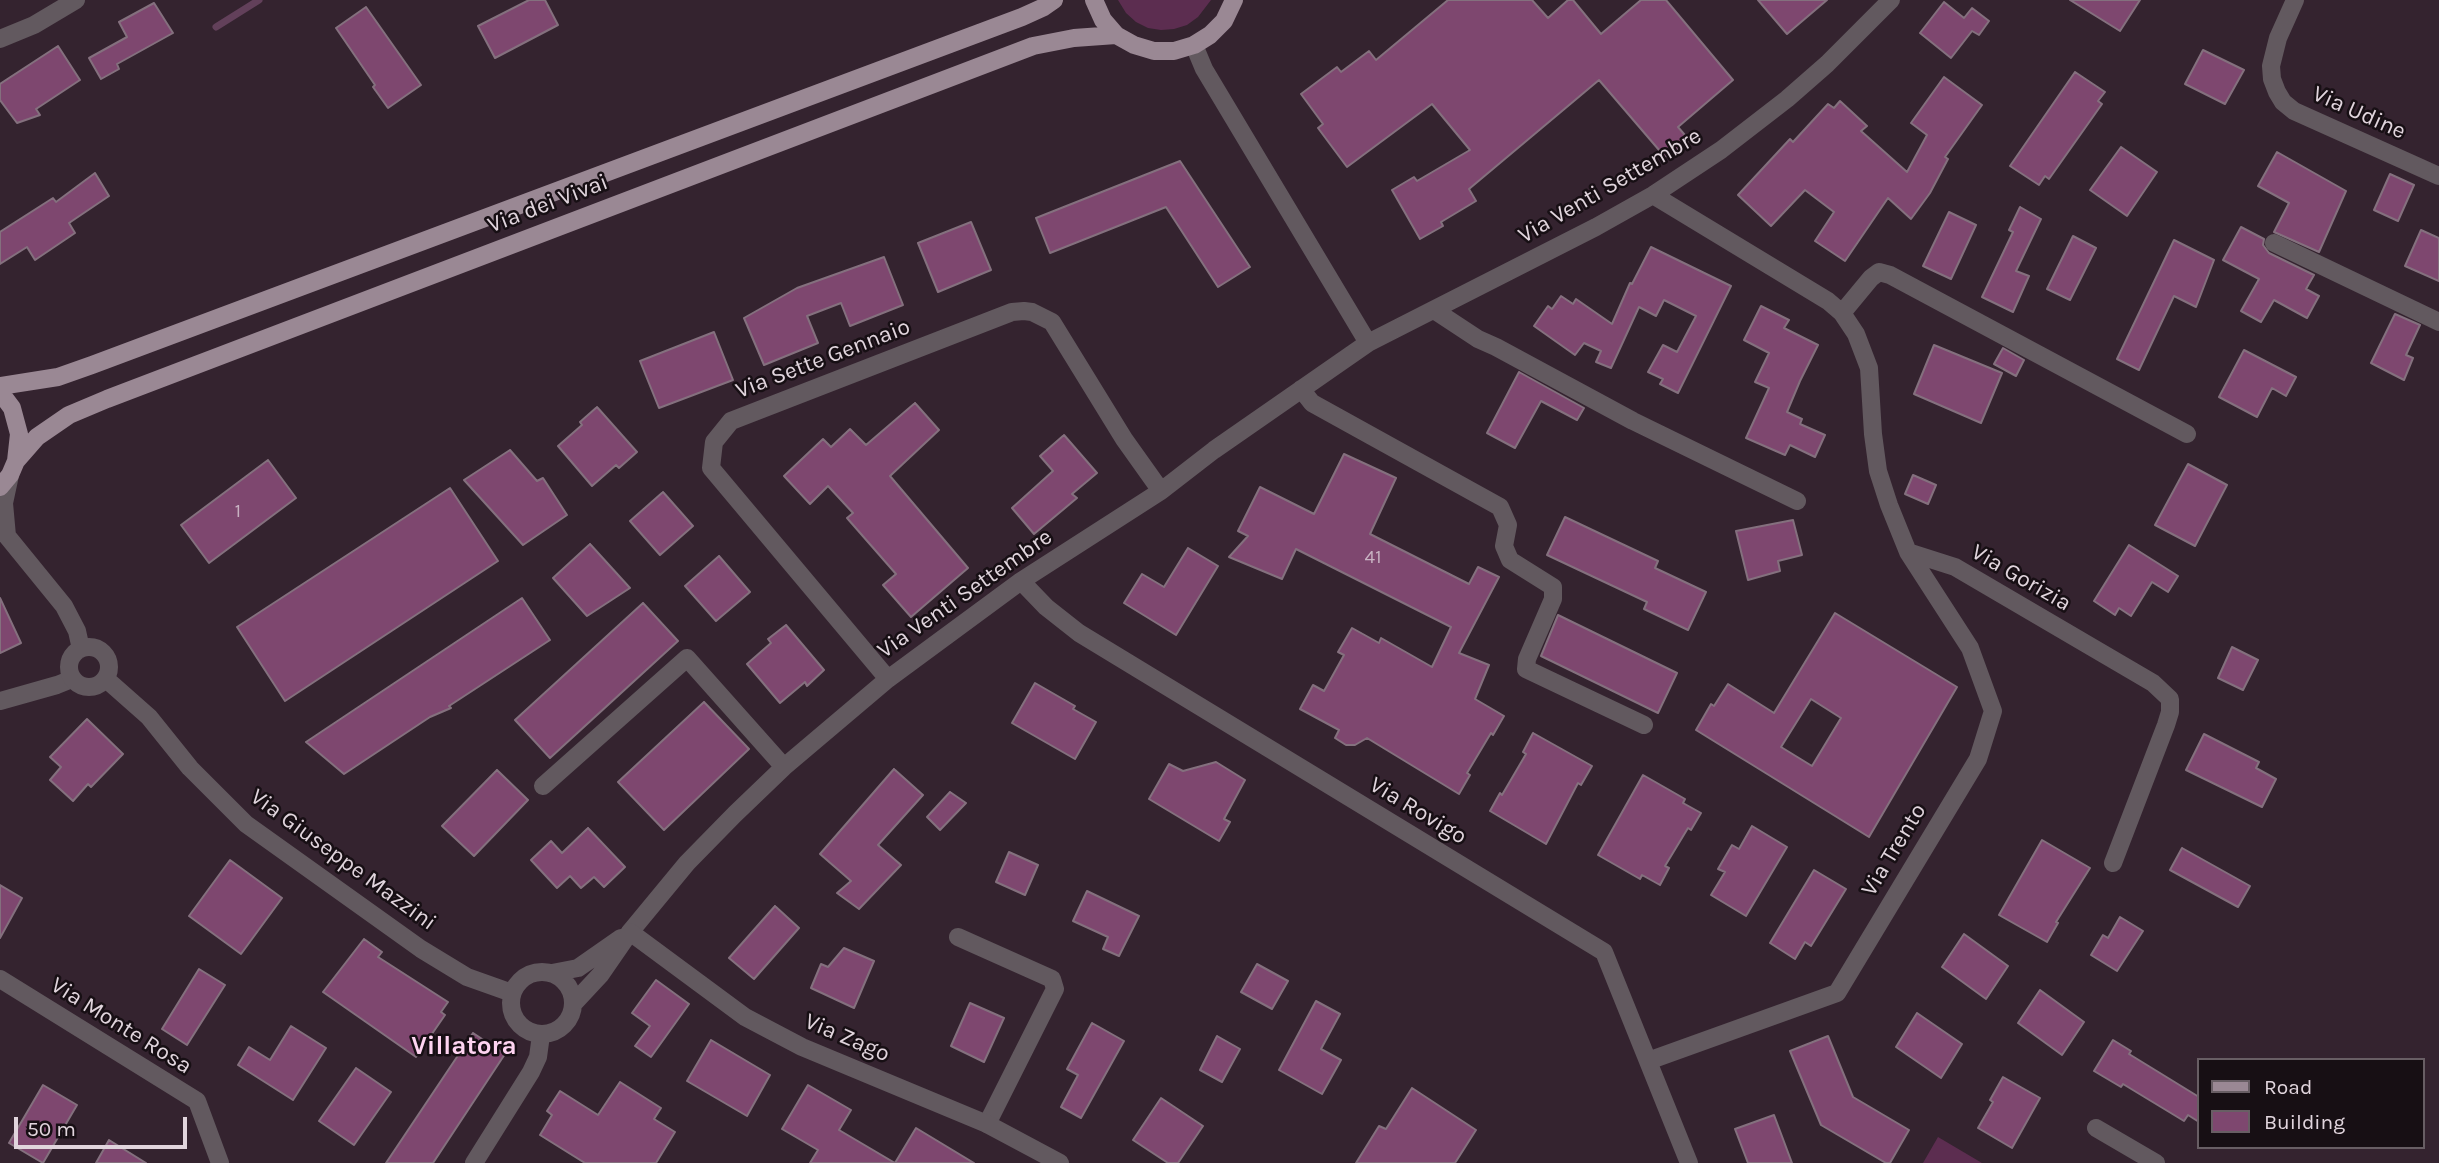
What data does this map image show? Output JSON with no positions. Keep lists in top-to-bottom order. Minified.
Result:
{"streets":{"main road":["Via dei Vivai"],"street":["Via Udine","Via Venti Settembre","Via Sette Gennaio","Via Gorizia","Via Rovigo","Via Trento","Via Giuseppe Mazzini","Via Monte Rosa","Via Zago"]},"crossings":[["Via Venti Settembre","Via Sette Gennaio"],["Via Venti Settembre","Via Rovigo"],["Via Venti Settembre","Via Zago"],["Via Gorizia","Via Trento"],["Via Rovigo","Via Trento"]],"districts":["Villatora"],"house_numbers":["1","41"],"legend":["Road","Building"],"scale_bar":"50 m"}
